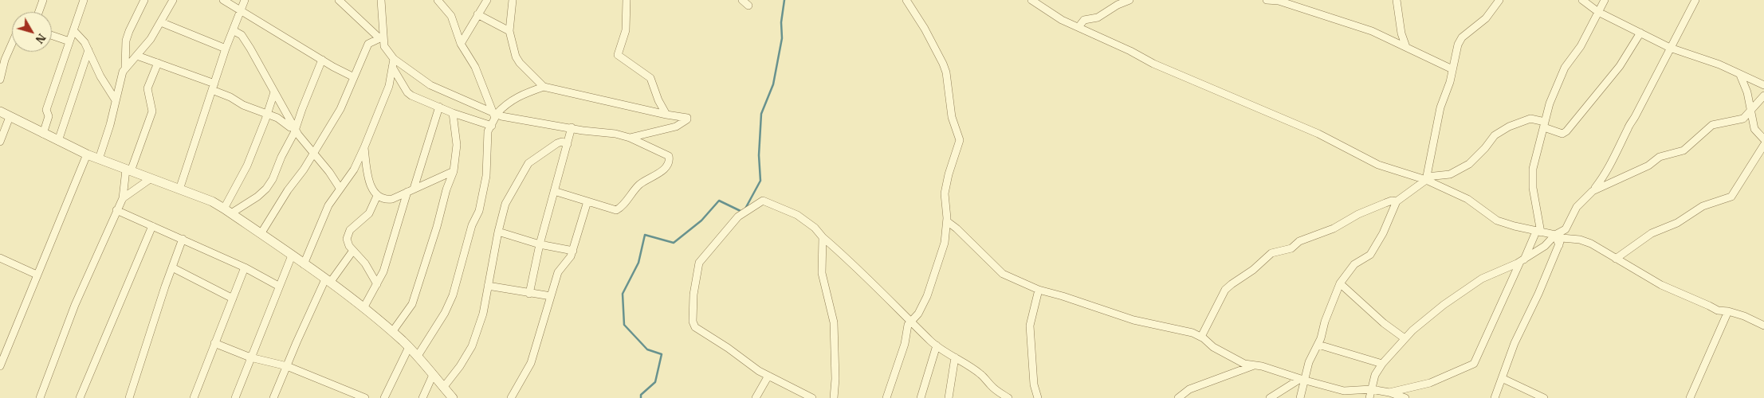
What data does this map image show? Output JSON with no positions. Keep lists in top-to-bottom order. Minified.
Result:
{"north":"bottom right"}
